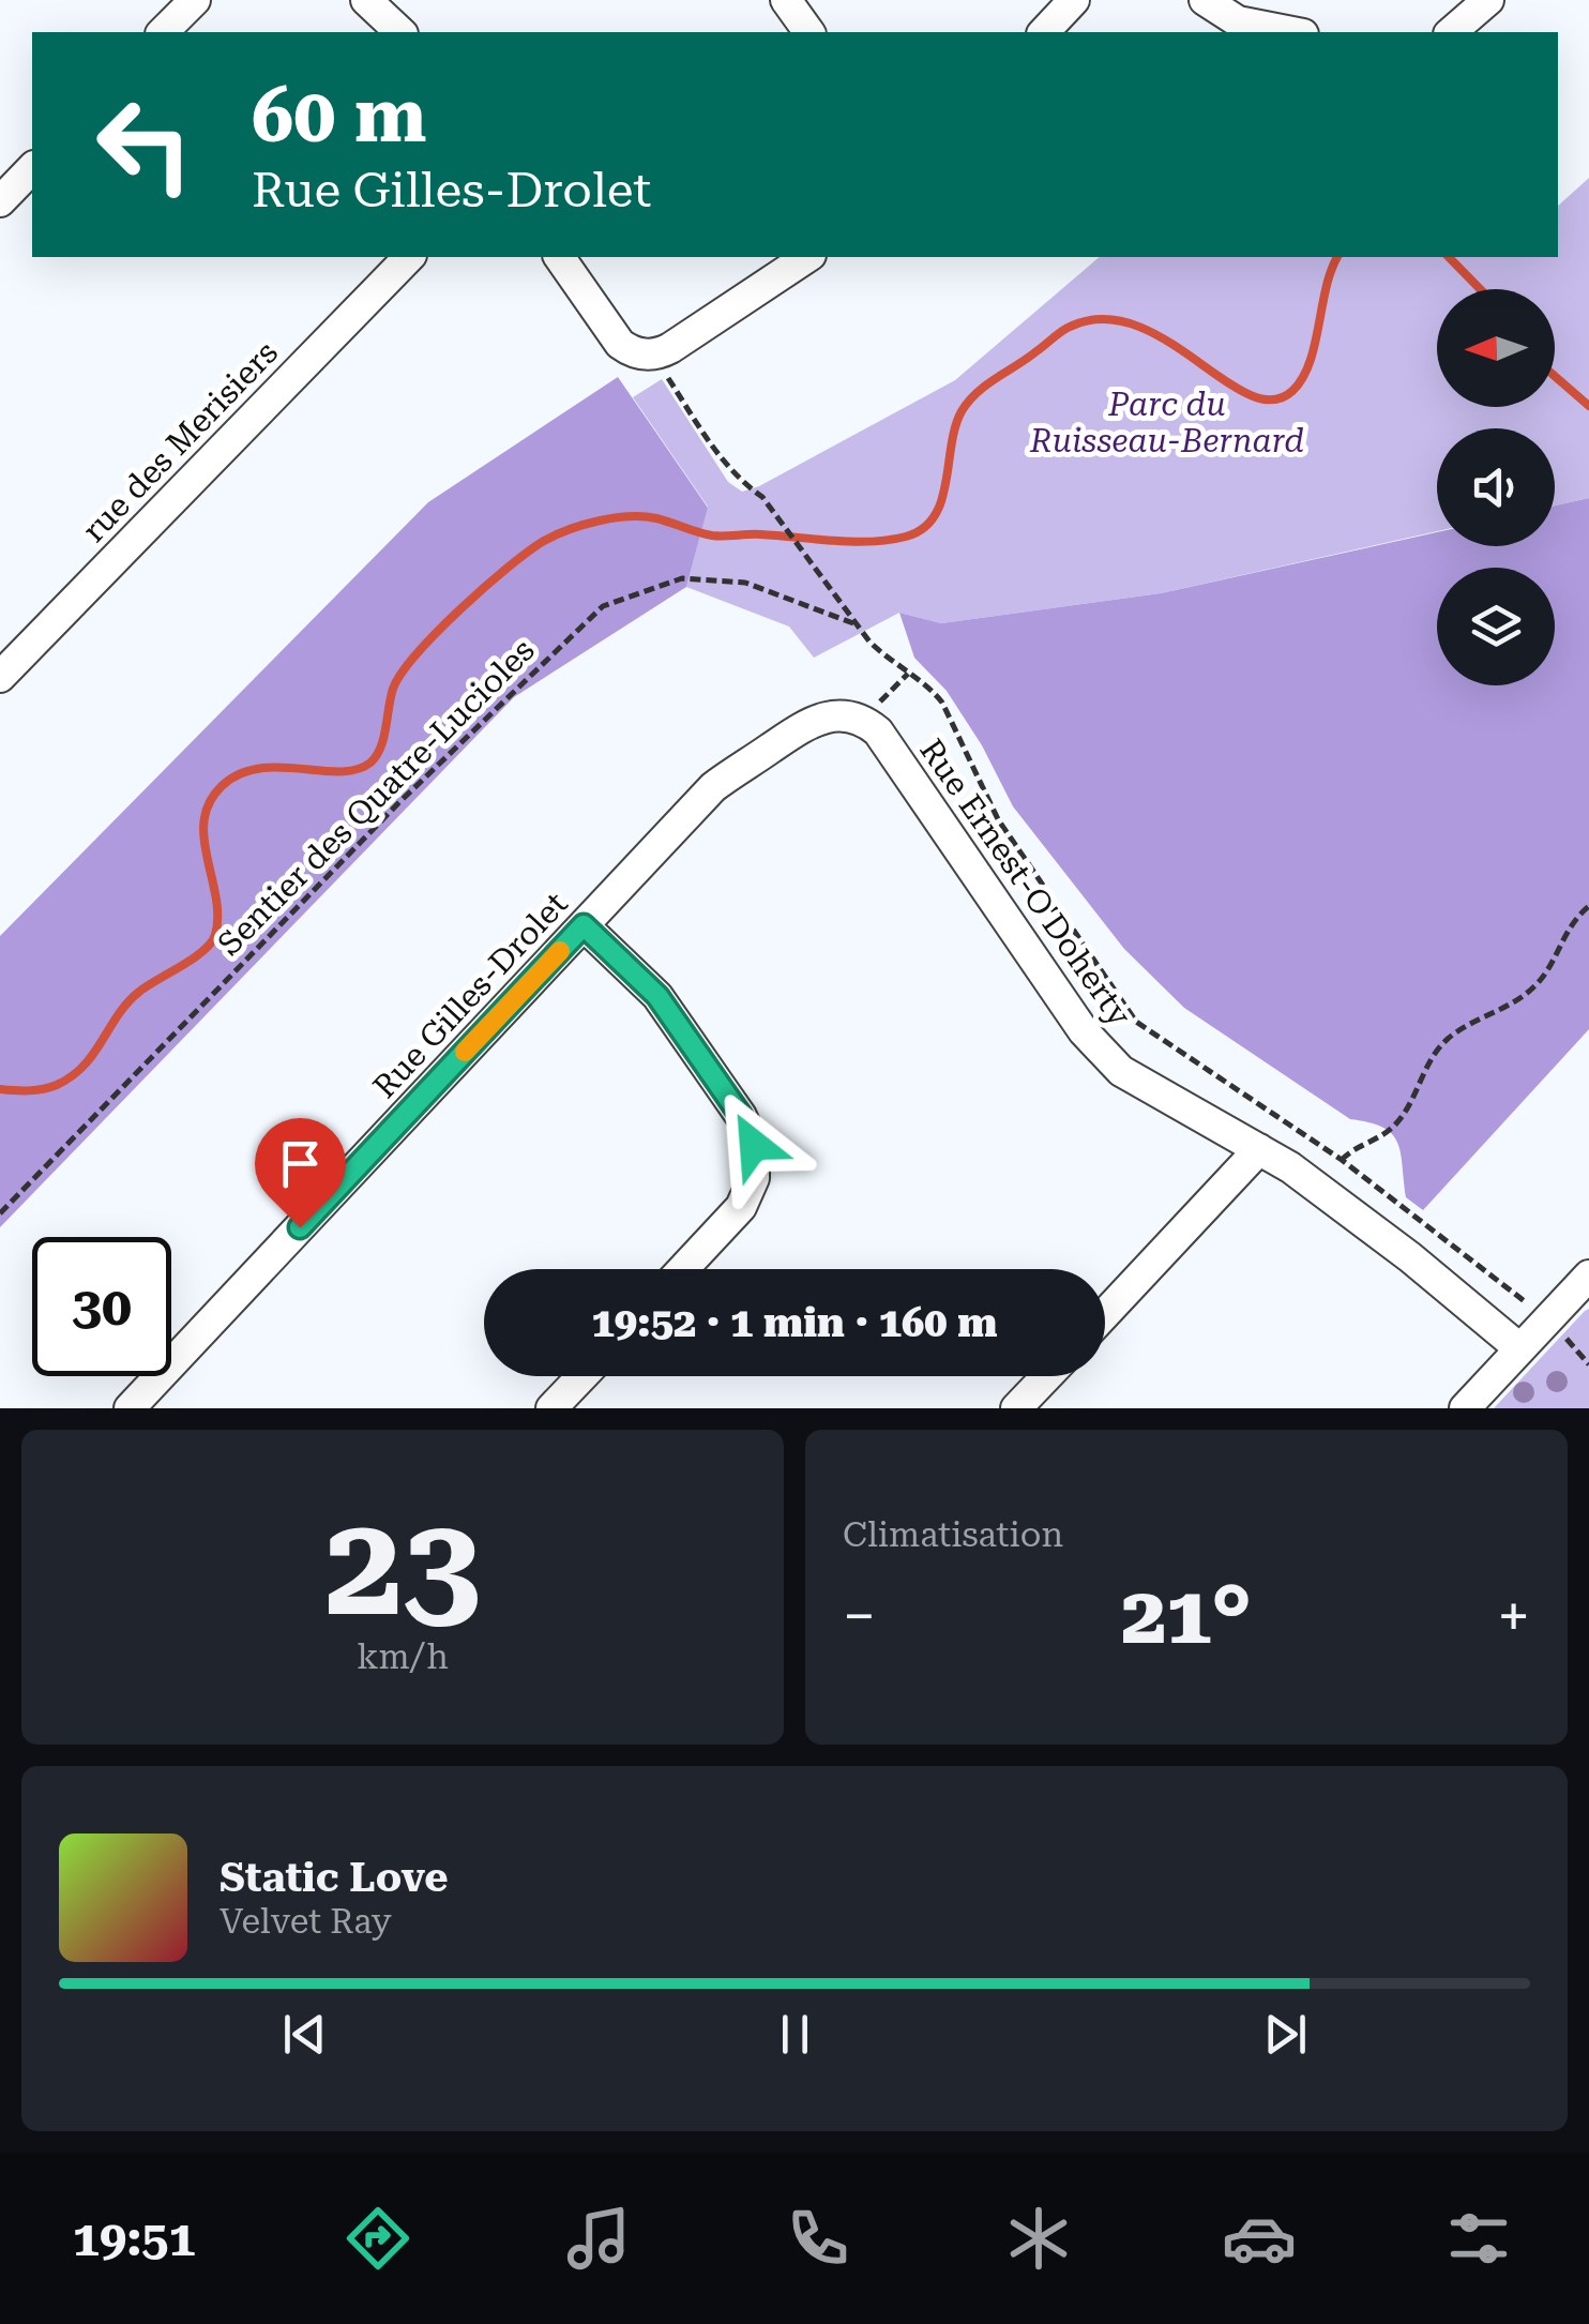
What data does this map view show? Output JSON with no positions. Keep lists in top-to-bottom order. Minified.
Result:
{"streets":{"street":["rue des Merisiers","Rue Ernest-O'Doherty","Rue Gilles-Drolet"],"path":["Sentier des Quatre-Lucioles"]},"crossings":[["Sentier des Quatre-Lucioles","Rue Ernest-O'Doherty"],["Rue Ernest-O'Doherty","Rue Gilles-Drolet"]],"parks":["Parc du Ruisseau-Bernard"],"north":"left","page":{"turn":["60 m","Rue Gilles-Drolet"],"limit":"30","trip":"19:52 · 1 min · 160 m","tile":[["23","km/h"],"Climatisation"],"heat":["−","21°","+"],"song":["Static Love","Velvet Ray"],"tabs":"19:51"}}
